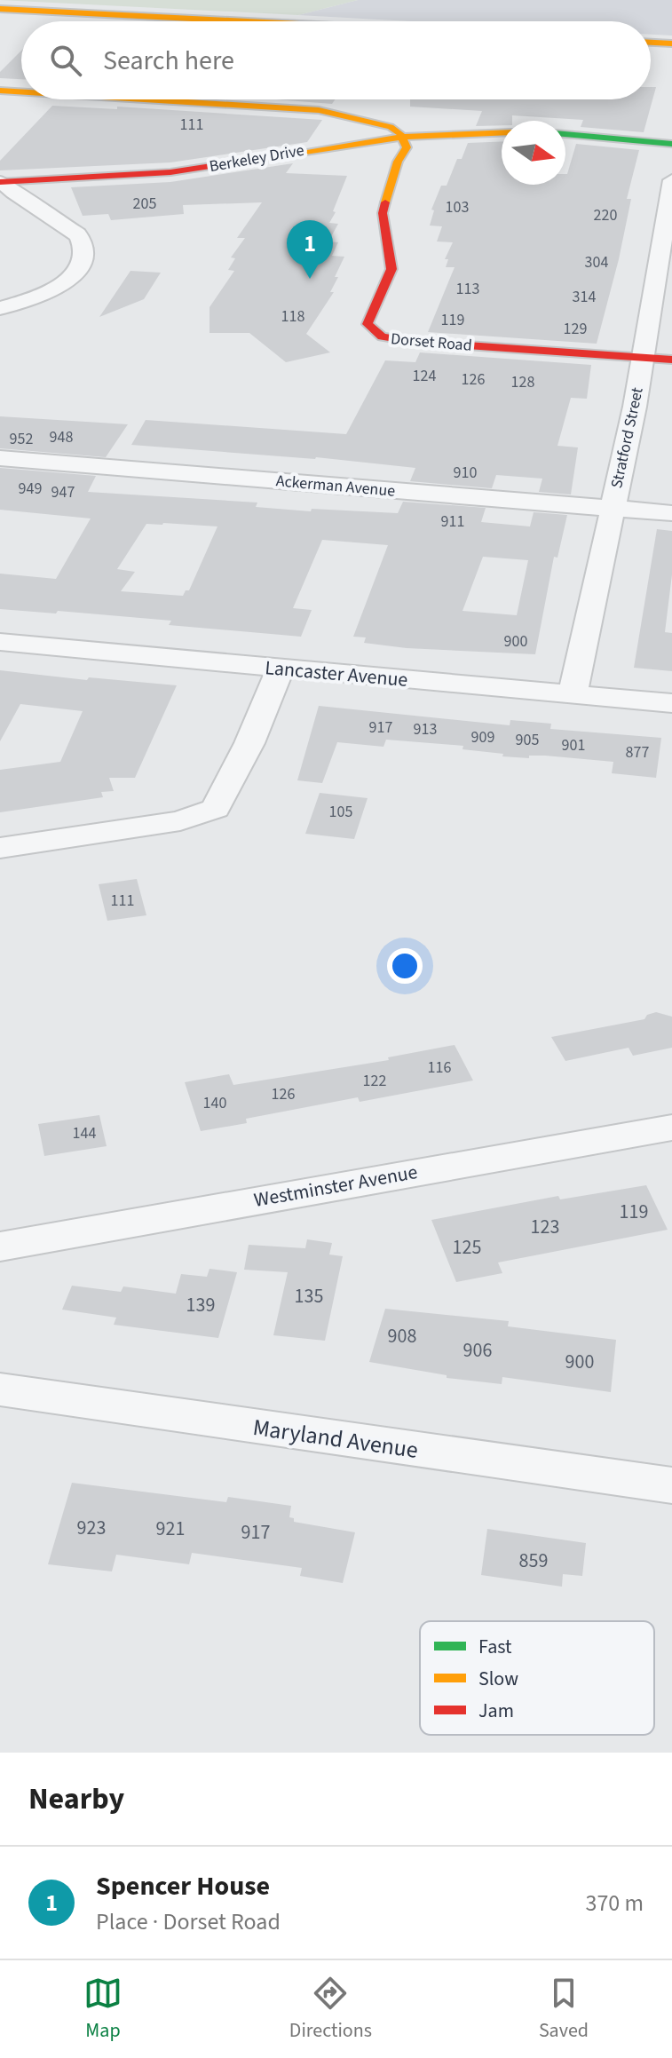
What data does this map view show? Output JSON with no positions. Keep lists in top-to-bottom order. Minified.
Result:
{"streets":{"street":["Berkeley Drive","Dorset Road","Stratford Street","Ackerman Avenue","Lancaster Avenue","Westminster Avenue","Maryland Avenue"]},"crossings":[["Berkeley Drive","Dorset Road"],["Dorset Road","Stratford Street"],["Stratford Street","Ackerman Avenue"],["Stratford Street","Lancaster Avenue"]],"house_numbers":["111","205","103","220","304","113","314","118","119","129","124","126","128","948","952","910","949","947","911","900","917","913","909","905","901","877","105","111","116","122","126","140","144","119","123","125","135","139","908","906","900","923","921","917","859"],"legend":["Fast","Slow","Jam"],"north":"right","page":{"search":"Search here","pins":"1","heading":"Nearby","list":[{"mark":"1","name":"Spencer House","note":"Place · Dorset Road","value":"370 m"}],"nav":["Map","Directions","Saved"]}}
